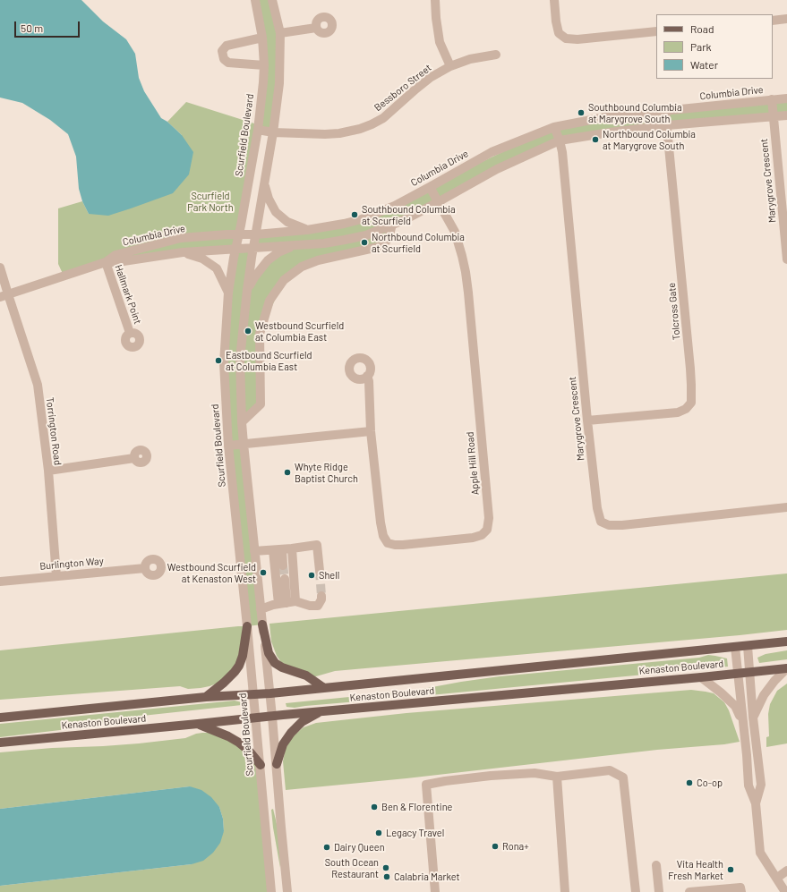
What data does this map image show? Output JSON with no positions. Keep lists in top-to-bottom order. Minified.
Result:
{"streets":{"main road":["Kenaston Boulevard"],"street":["Bessboro Street","Columbia Drive","Scurfield Boulevard","Marygrove Crescent","Hallmark Point","Tolcross Gate","Torrington Road","Apple Hill Road","Burlington Way"]},"crossings":[["Bessboro Street","Scurfield Boulevard"],["Columbia Drive","Scurfield Boulevard"],["Columbia Drive","Marygrove Crescent"],["Columbia Drive","Hallmark Point"],["Columbia Drive","Tolcross Gate"],["Columbia Drive","Torrington Road"],["Columbia Drive","Apple Hill Road"],["Scurfield Boulevard","Kenaston Boulevard"],["Marygrove Crescent","Tolcross Gate"],["Torrington Road","Burlington Way"]],"parks":["Scurfield Park North"],"places":["Southbound Columbia at Marygrove South","Northbound Columbia at Marygrove South","Southbound Columbia at Scurfield","Northbound Columbia at Scurfield","Westbound Scurfield at Columbia East","Eastbound Scurfield at Columbia East","Whyte Ridge Baptist Church","Westbound Scurfield at Kenaston West","Shell","Co-op","Ben & Florentine","Legacy Travel","Rona+","Dairy Queen","South Ocean Restaurant","Vita Health Fresh Market","Calabria Market"],"legend":["Road","Park","Water"],"scale_bar":"50 m"}
